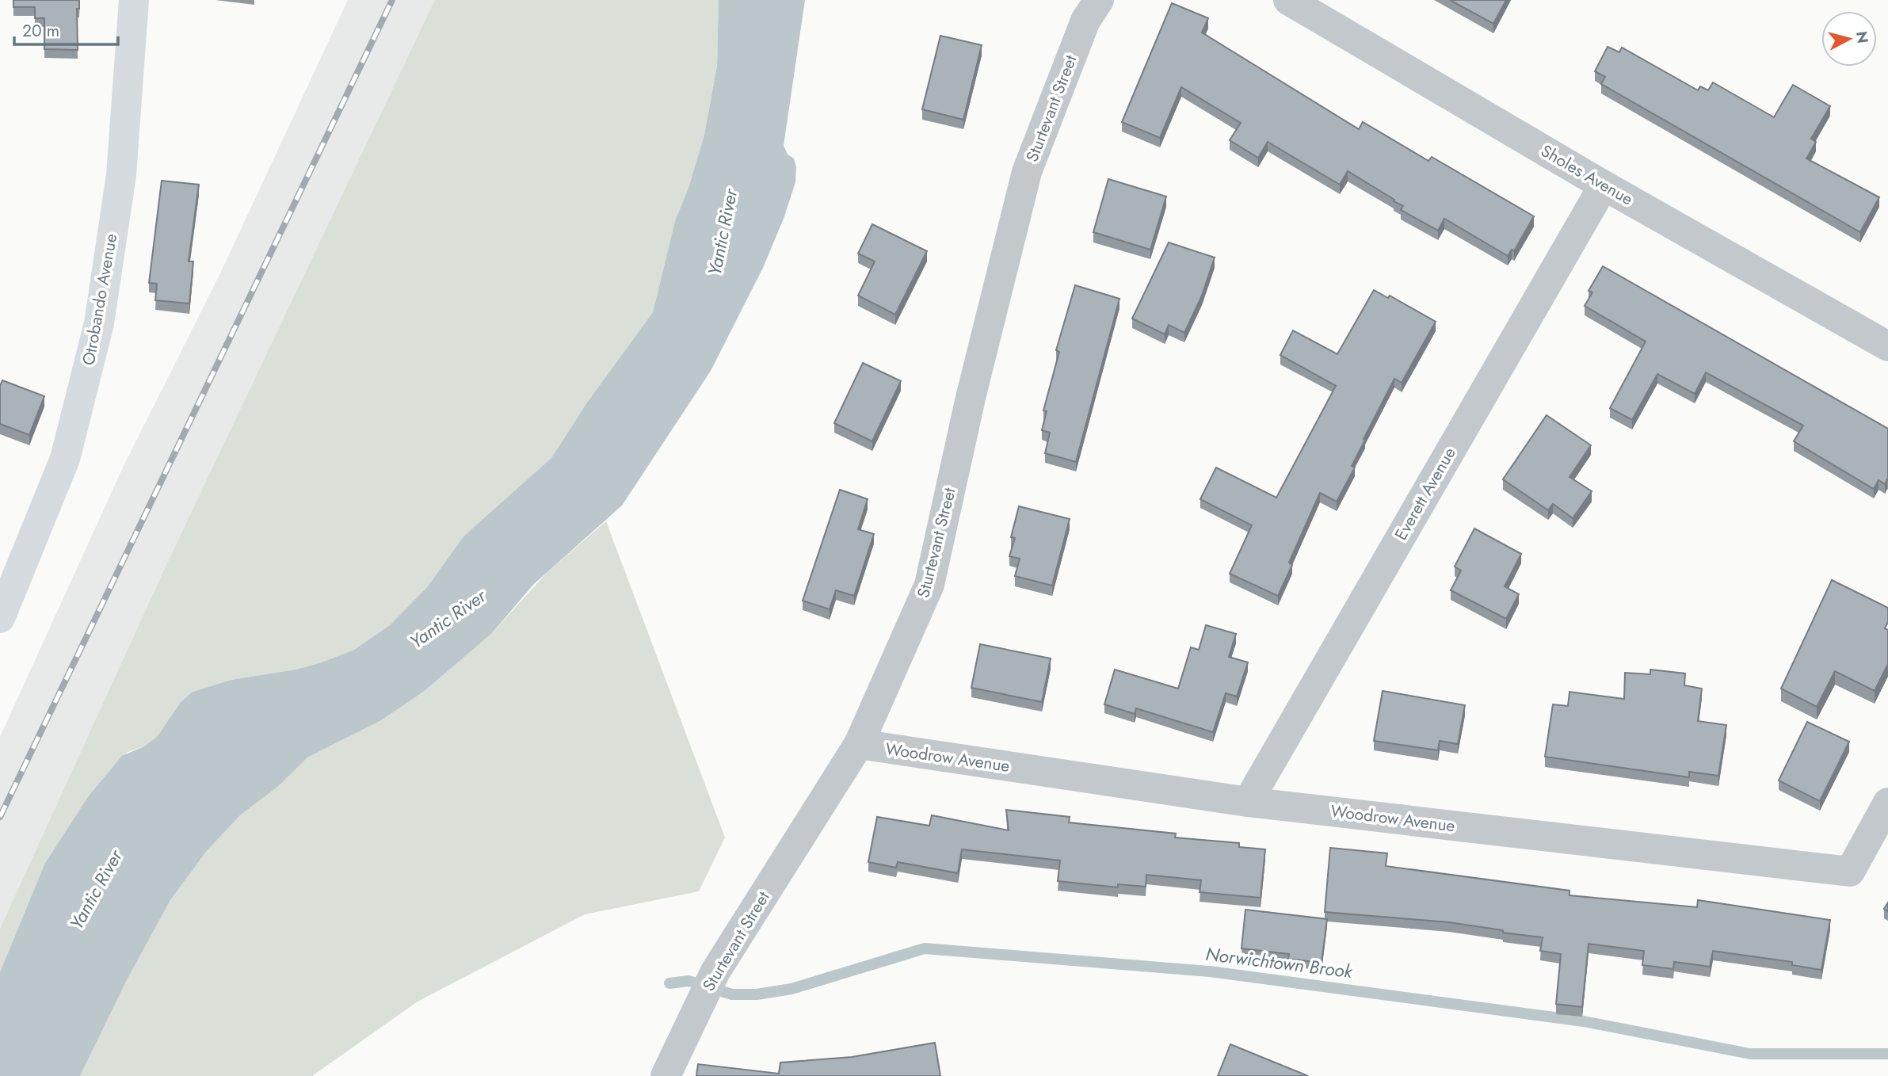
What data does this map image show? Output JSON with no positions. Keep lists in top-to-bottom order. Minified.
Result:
{"streets":{"street":["Sturtevant Street","Sholes Avenue","Otrobando Avenue","Everett Avenue","Woodrow Avenue"]},"crossings":[["Sturtevant Street","Woodrow Avenue"],["Sholes Avenue","Everett Avenue"],["Everett Avenue","Woodrow Avenue"]],"water":["Yantic River","Norwichtown Brook"],"scale_bar":"20 m","north":"right"}
